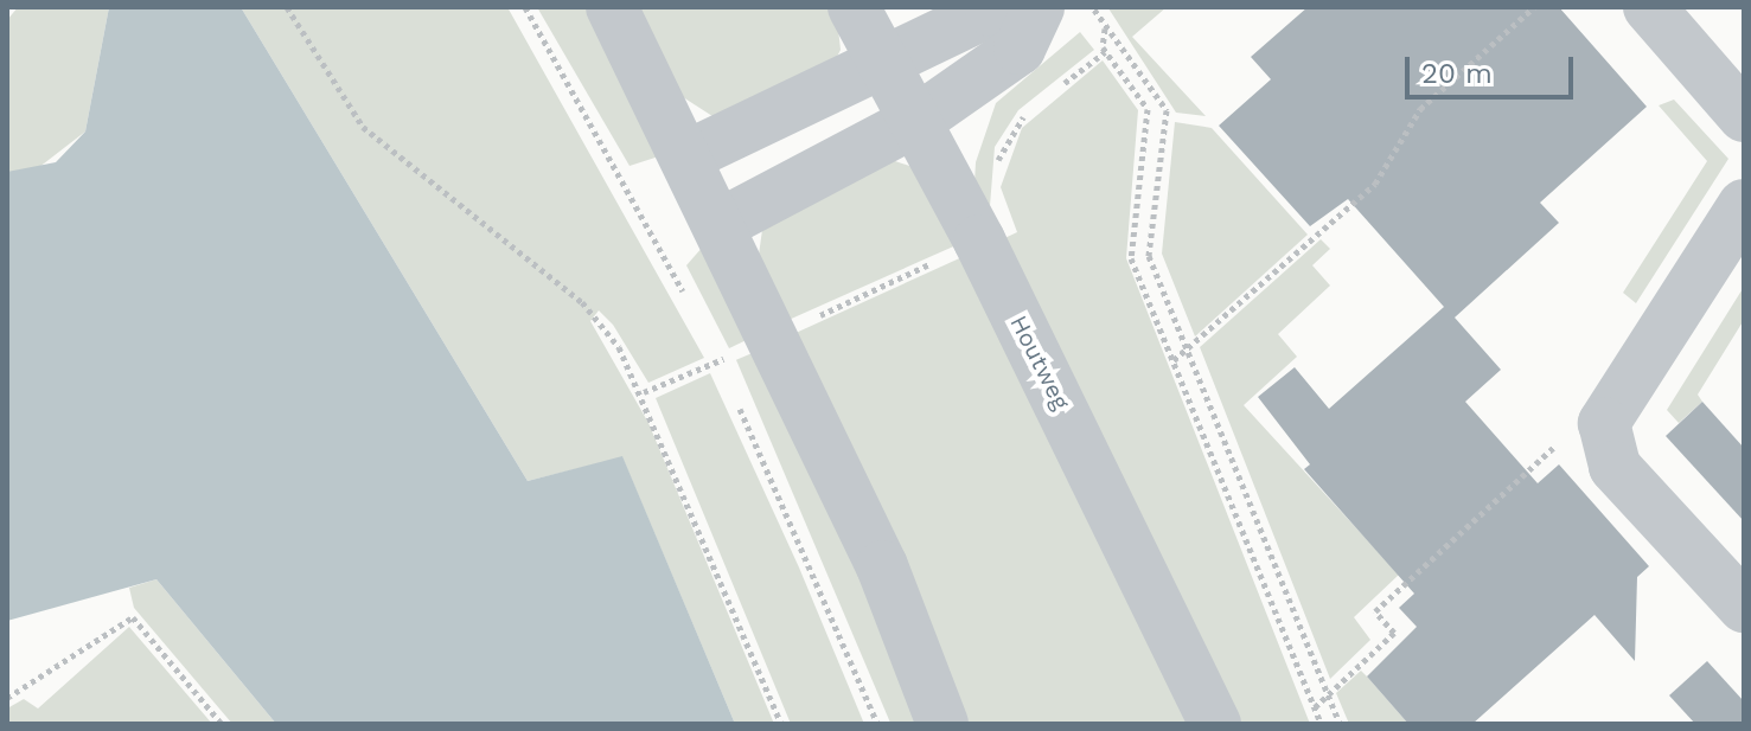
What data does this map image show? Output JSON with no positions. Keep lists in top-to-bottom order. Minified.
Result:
{"streets":{"street":["Houtweg"]},"scale_bar":"20 m"}
